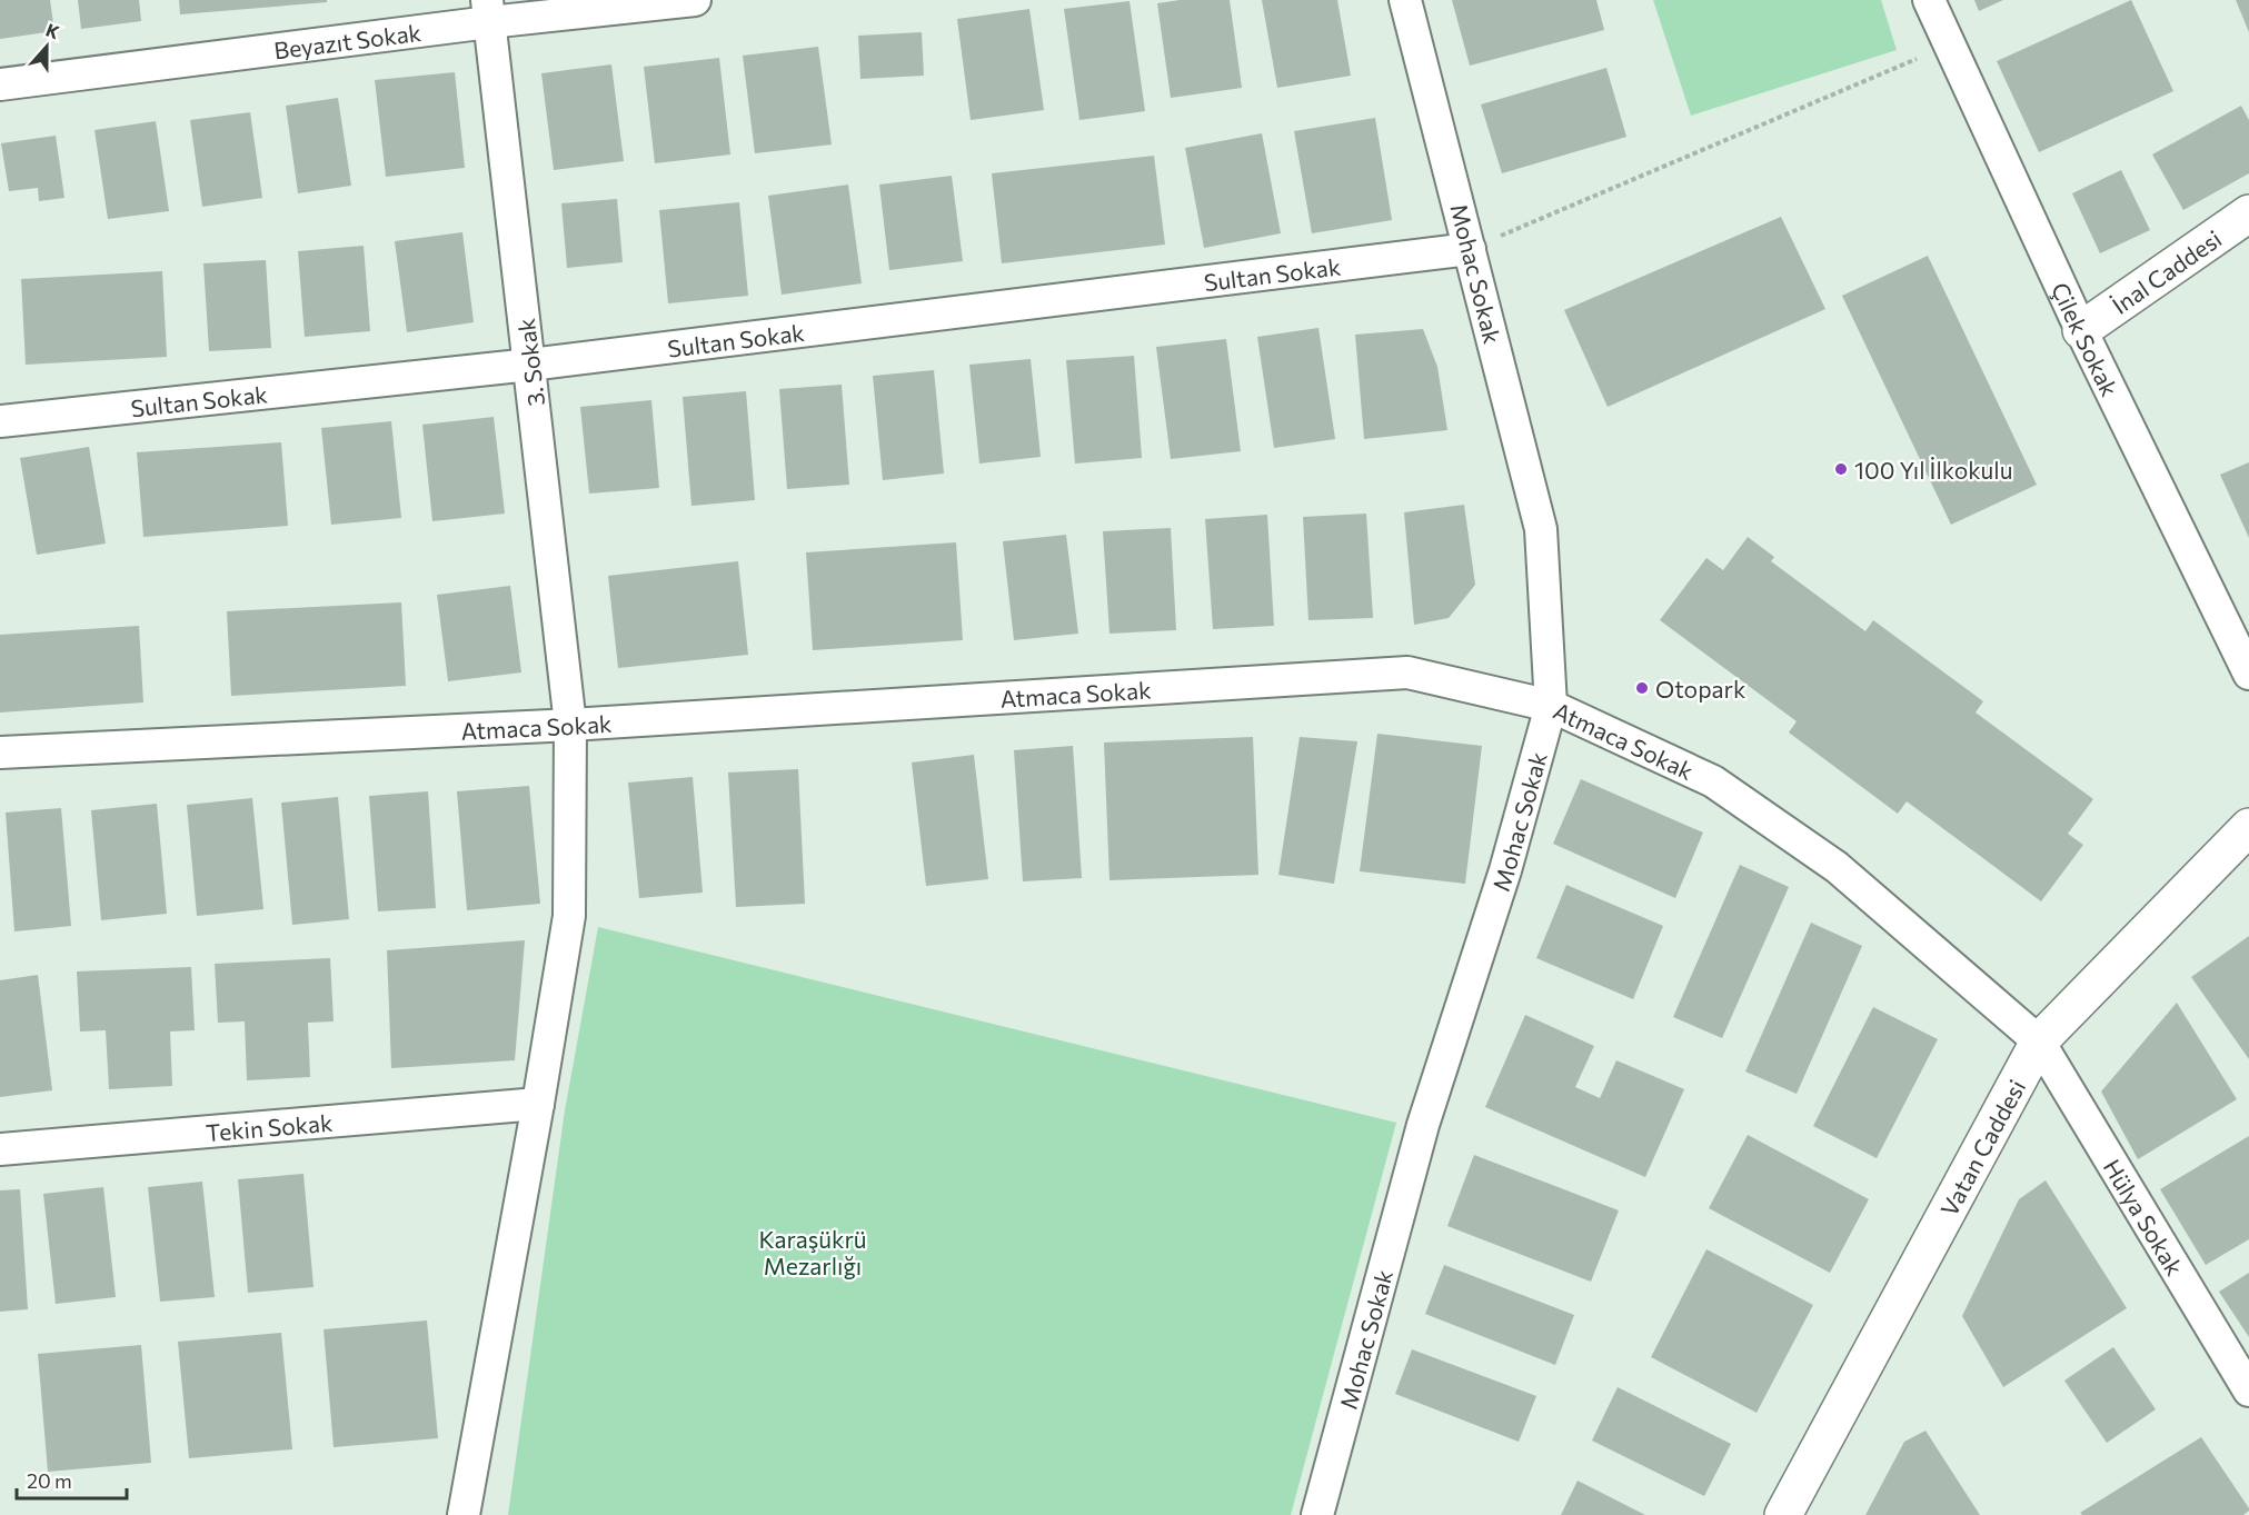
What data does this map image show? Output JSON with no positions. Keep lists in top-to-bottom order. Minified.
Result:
{"streets":{"main road":["İnal Caddesi","Vatan Caddesi"],"street":["Beyazıt Sokak","Sultan Sokak","Mohac Sokak","Çilek Sokak","3. Sokak","Atmaca Sokak","Tekin Sokak","Hülya Sokak"]},"crossings":[["Beyazıt Sokak","3. Sokak"],["İnal Caddesi","Çilek Sokak"],["Sultan Sokak","Mohac Sokak"],["Sultan Sokak","3. Sokak"],["Mohac Sokak","Atmaca Sokak"],["3. Sokak","Atmaca Sokak"],["3. Sokak","Tekin Sokak"],["Atmaca Sokak","Vatan Caddesi"],["Atmaca Sokak","Hülya Sokak"],["Vatan Caddesi","Hülya Sokak"]],"parks":["Karaşükrü Mezarlığı"],"places":["100 Yıl İlkokulu","Otopark"],"scale_bar":"20 m","north":"top"}
